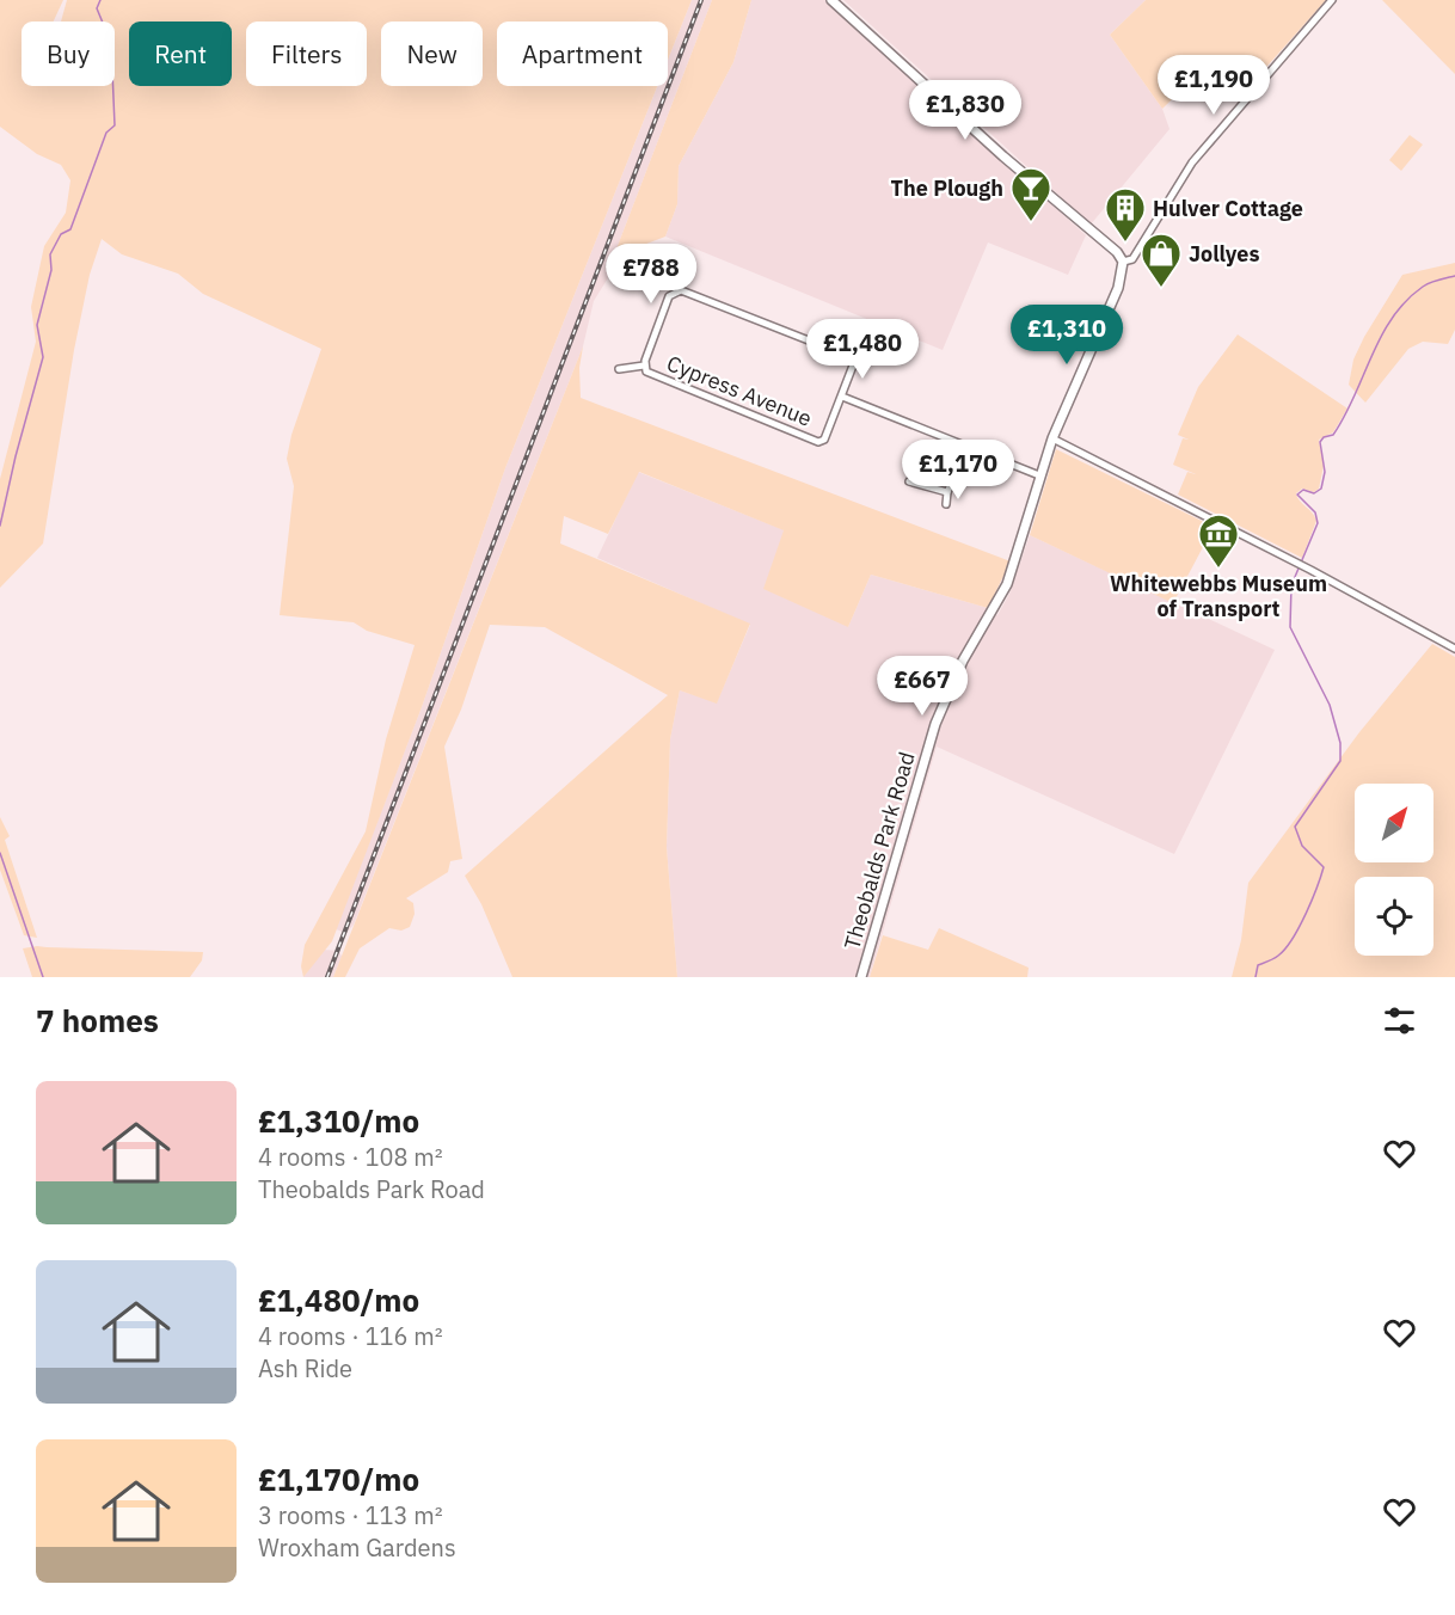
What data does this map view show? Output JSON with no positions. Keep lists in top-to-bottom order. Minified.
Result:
{"streets":{"street":["Cypress Avenue","Theobalds Park Road"]},"places":{"bar":["The Plough"],"building":["Hulver Cottage"],"shop":["Jollyes"],"museum":["Whitewebbs Museum of Transport"]},"north":"top right","page":{"chip":["Buy","Rent","Filters","New","Apartment"],"price":["£1,190","£1,830","£788","£1,310","£1,480","£1,170","£667"],"heading":"7 homes","list":[{"name":"£1,310/mo","note":"4 rooms · 108 m² · Theobalds Park Road"},{"name":"£1,480/mo","note":"4 rooms · 116 m² · Ash Ride"},{"name":"£1,170/mo","note":"3 rooms · 113 m² · Wroxham Gardens"}]}}
